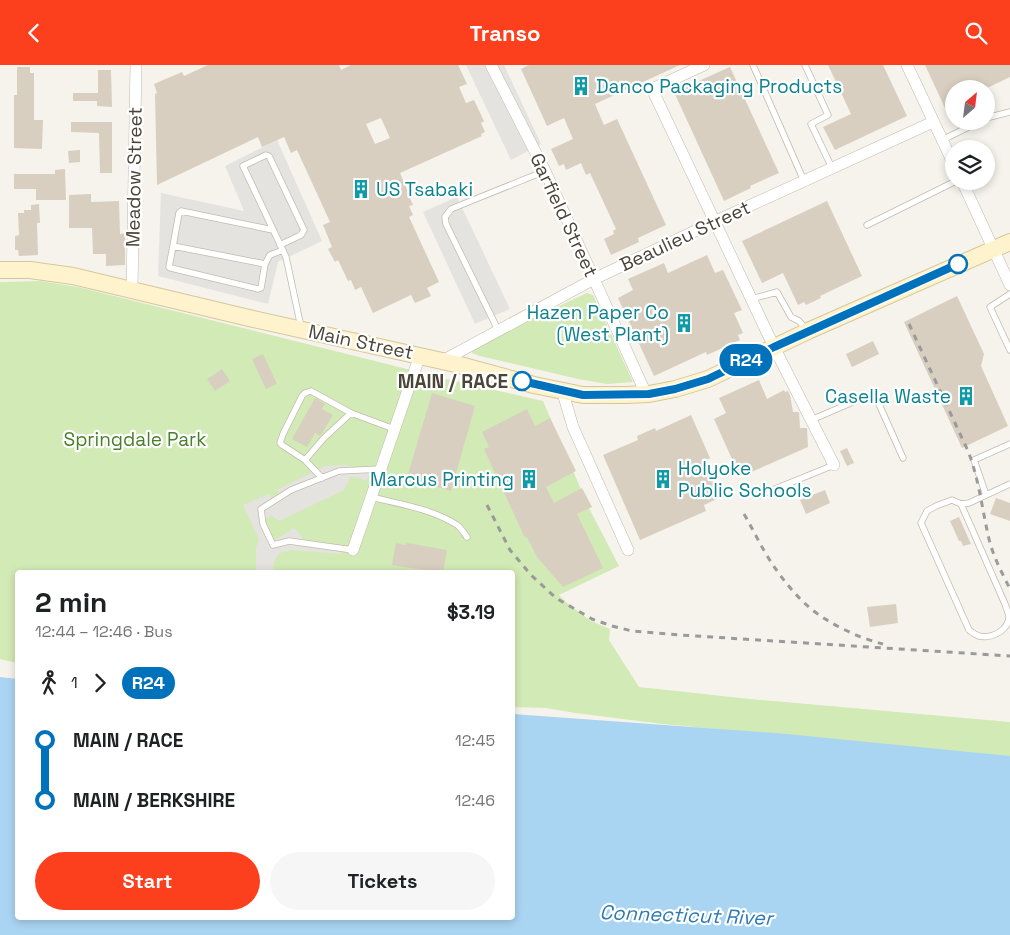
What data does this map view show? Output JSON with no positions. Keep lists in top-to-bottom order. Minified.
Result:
{"streets":{"main road":["Main Street"],"street":["Meadow Street","Garfield Street","Beaulieu Street"]},"crossings":[["Meadow Street","Main Street"],["Garfield Street","Beaulieu Street"],["Garfield Street","Main Street"],["Beaulieu Street","Main Street"]],"water":["Connecticut River"],"parks":["Springdale Park"],"places":{"building":["Danco Packaging Products","US Tsabaki","Hazen Paper Co (West Plant)","Casella Waste","Marcus Printing","Holyoke Public Schools"],"other":["MAIN / RACE"]},"lines":["bus line R24"],"north":"top right","page":{"header":"Transo","on_map":"R24","heading":["2 min","12:44 – 12:46 · Bus","$3.19"],"legs":["1","R24"],"list":[{"name":"MAIN / RACE","value":"12:45"},{"name":"MAIN / BERKSHIRE","value":"12:46"}],"buttons":["Start","Tickets"]}}
